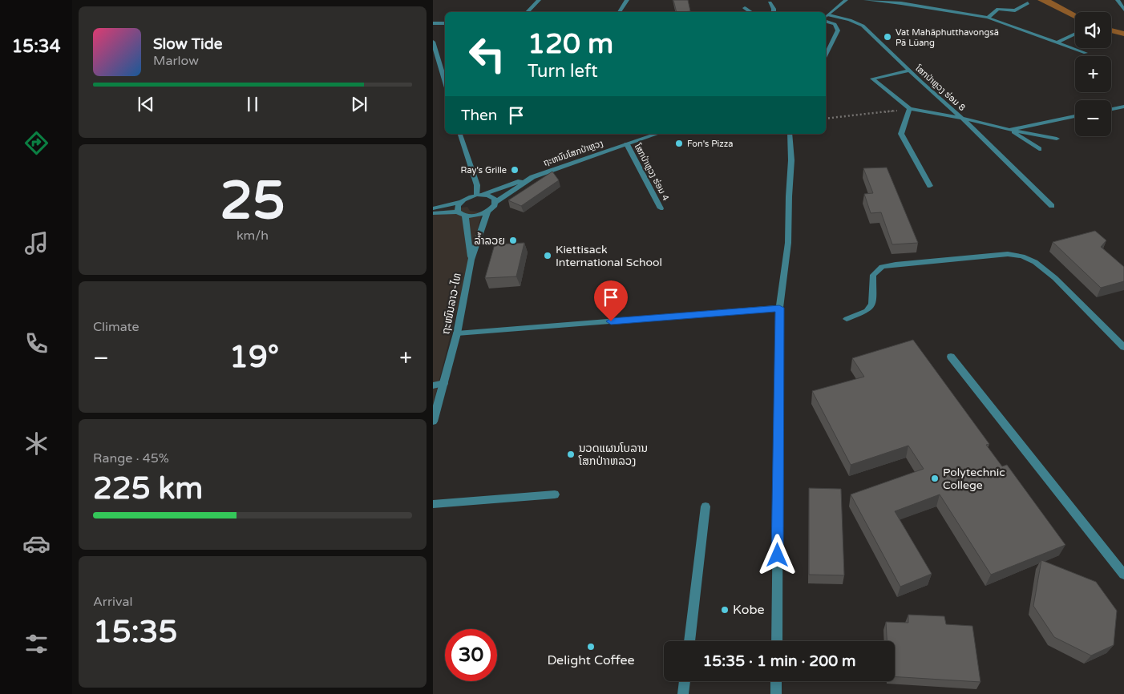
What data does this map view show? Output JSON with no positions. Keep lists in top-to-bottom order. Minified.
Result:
{"streets":{"street":["ໂສກປ່າຫຼວງ ຮ່ອມ 8","ຖະຫນົນໂສກປ່າຫຼວງ","ໂສກປ່າຫຼວງ ຮ່ອມ 4","ຖະໜົນລາວ-ໄທ"]},"crossings":[["ຖະຫນົນໂສກປ່າຫຼວງ","ໂສກປ່າຫຼວງ ຮ່ອມ 4"],["ຖະຫນົນໂສກປ່າຫຼວງ","ຖະໜົນລາວ-ໄທ"]],"places":["Vat Mahāphutthavongsā Pā Lūang","Fon's Pizza","Ray's Grille","ລ້ຳລວຍ","Kiettisack International School","ນວດແຜນໂບລານ ໂສກປ່າາຫລວງ","Polytechnic College","Kobe","Delight Coffee"],"page":{"tabs":"15:34","map_buttons":["+","−"],"turn":["120 m","Turn left"],"song":["Slow Tide","Marlow"],"then":"Then","tile":[["25","km/h"],"Climate",["Range · 45%","225 km"],["Arrival","15:35"]],"heat":["−","19°","+"],"limit":"30","trip":"15:35 · 1 min · 200 m"}}
